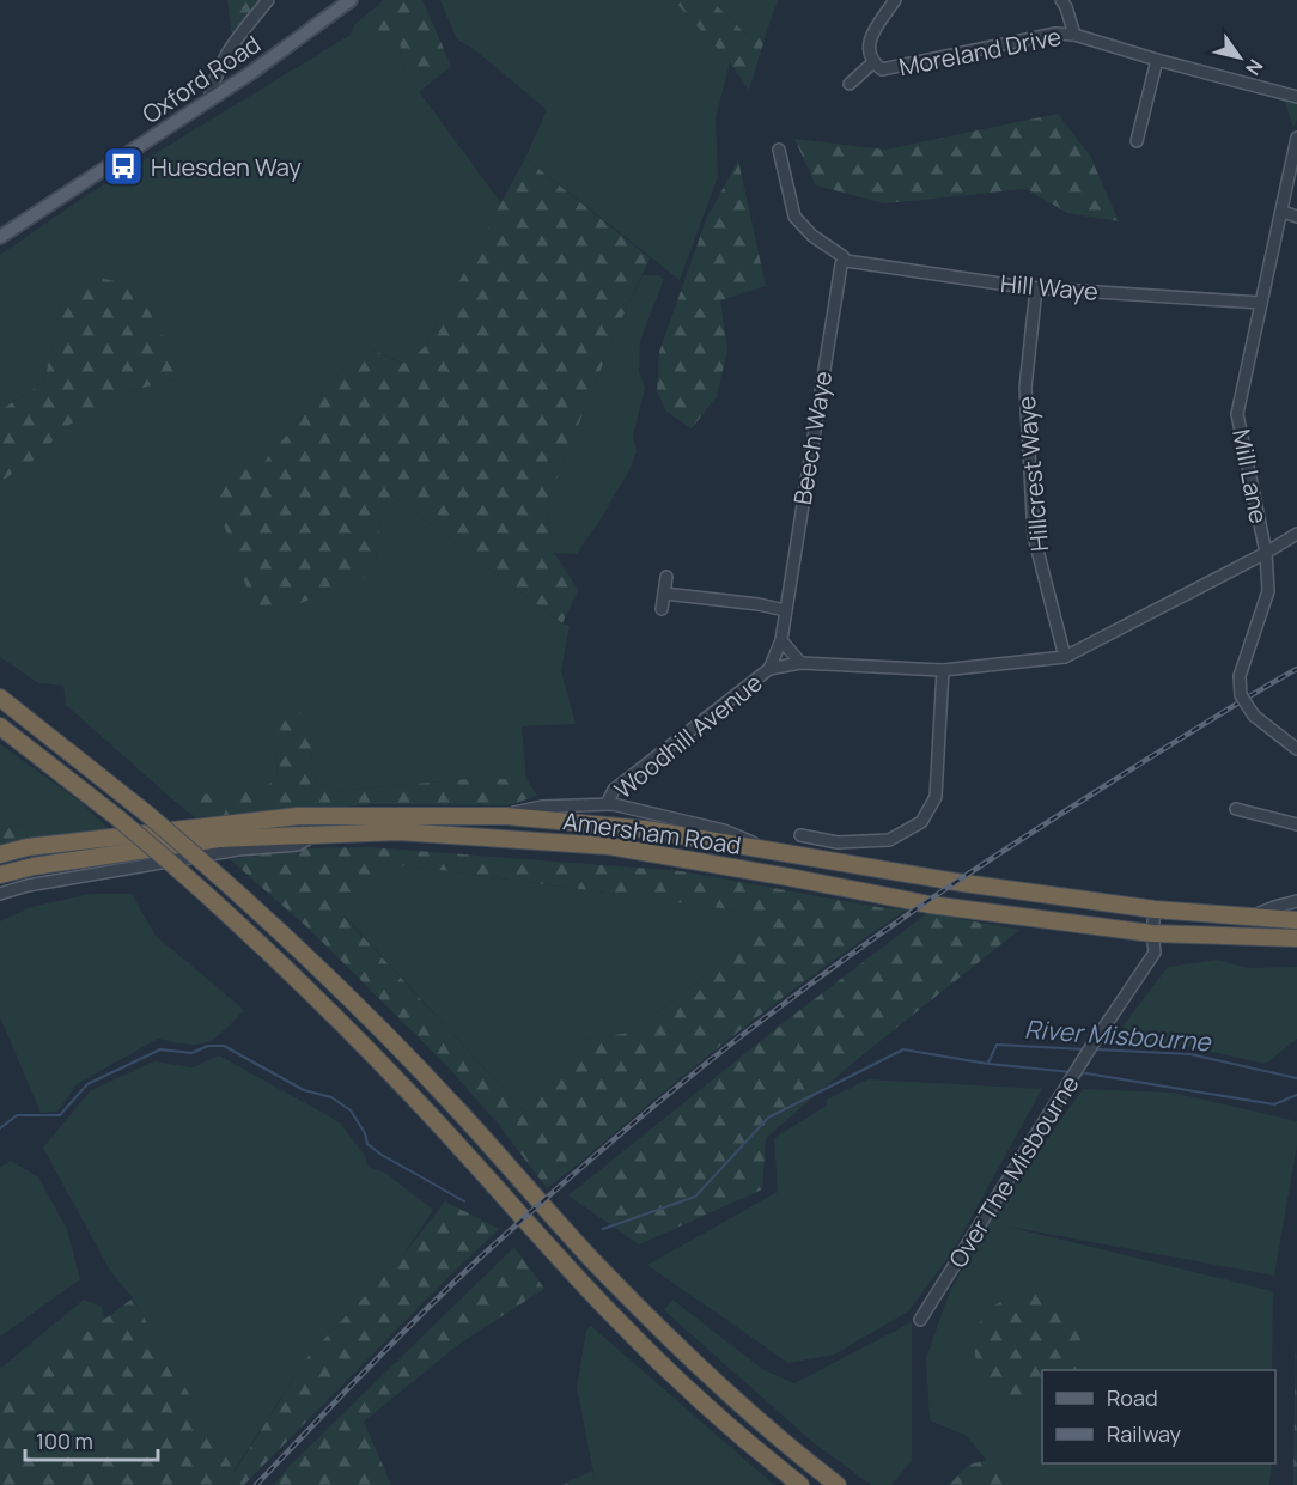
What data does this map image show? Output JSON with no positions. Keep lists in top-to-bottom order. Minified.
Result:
{"streets":{"highway":["Amersham Road"],"main road":["Oxford Road"],"street":["Moreland Drive","Hill Waye","Beech Waye","Hillcrest Waye","Mill Lane","Woodhill Avenue","Over The Misbourne"]},"crossings":[["Hill Waye","Beech Waye"],["Hill Waye","Hillcrest Waye"],["Hill Waye","Mill Lane"],["Beech Waye","Woodhill Avenue"],["Hillcrest Waye","Woodhill Avenue"],["Mill Lane","Woodhill Avenue"],["Amersham Road","Over The Misbourne"]],"water":["River Misbourne"],"places":{"bus stop":["Huesden Way"]},"legend":["Road","Railway"],"scale_bar":"100 m","north":"bottom right"}
